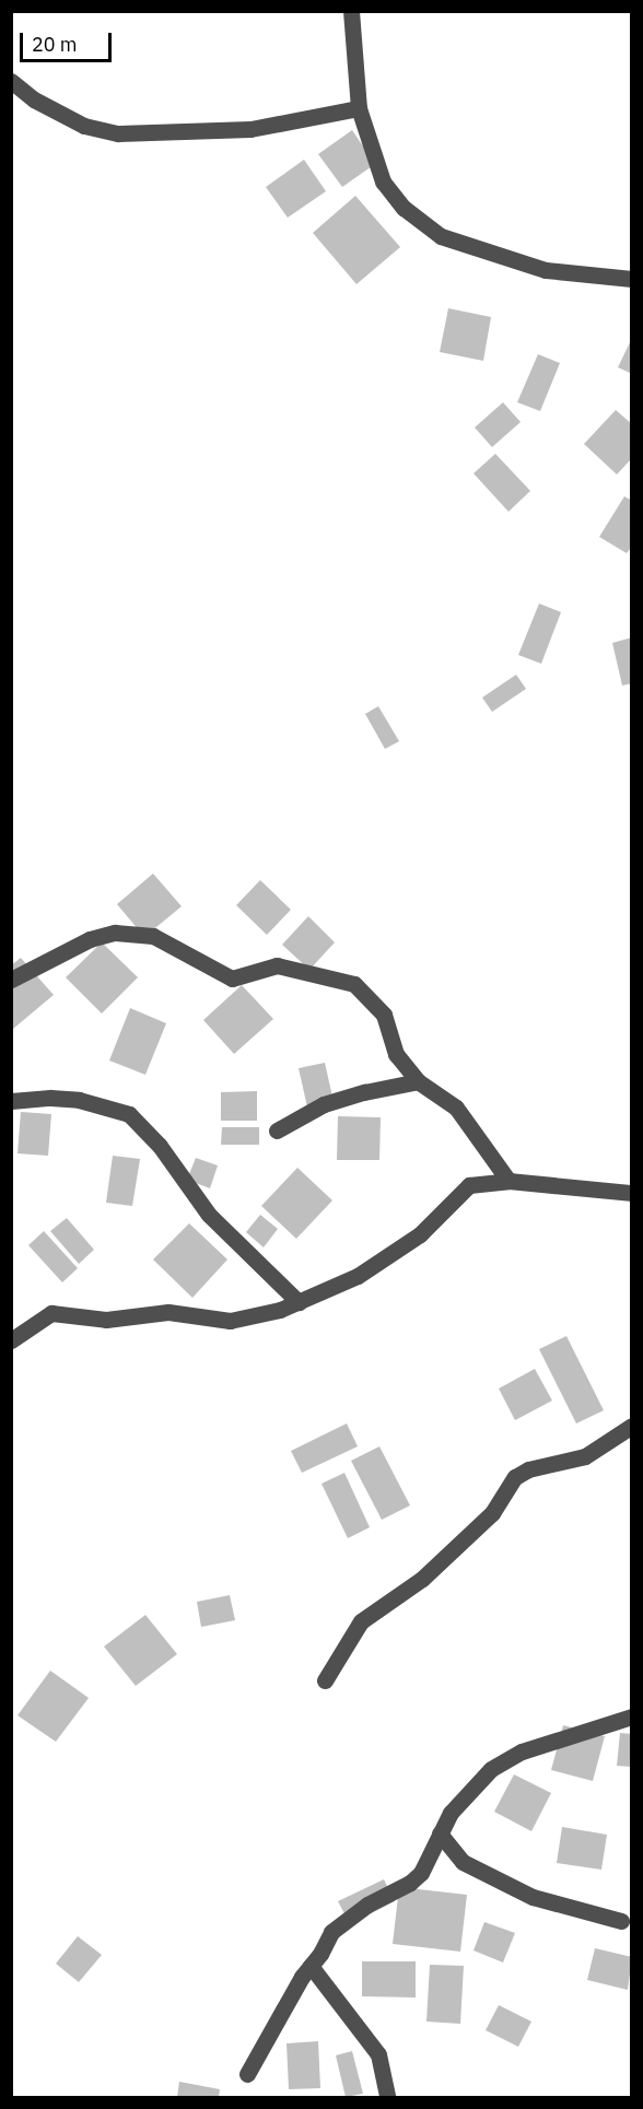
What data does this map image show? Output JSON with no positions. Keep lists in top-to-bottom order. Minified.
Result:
{"scale_bar":"20 m"}
